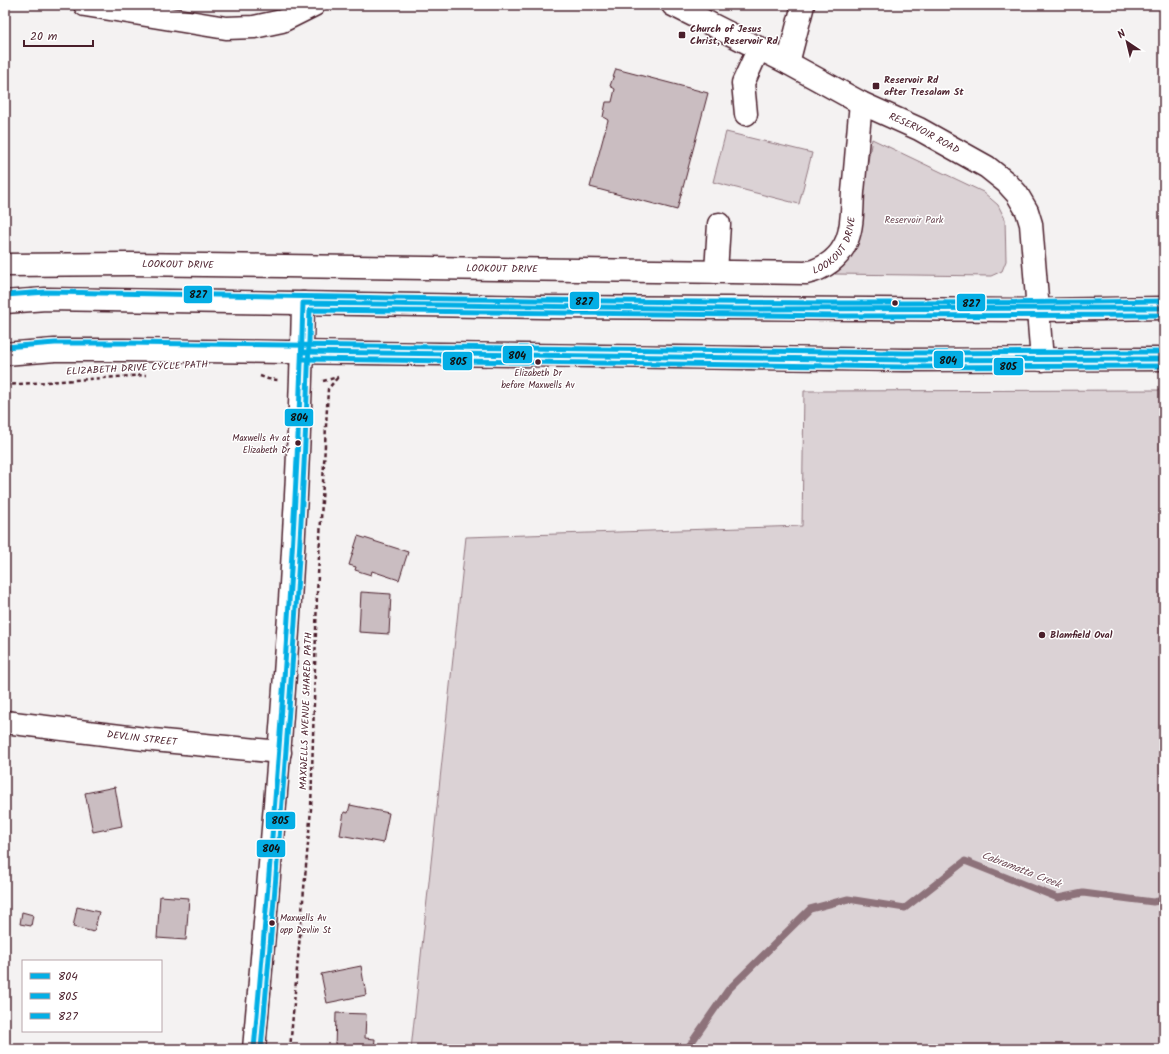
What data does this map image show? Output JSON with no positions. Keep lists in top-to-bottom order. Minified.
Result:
{"streets":{"street":["RESERVOIR ROAD","LOOKOUT DRIVE","DEVLIN STREET"],"path":["ELIZABETH DRIVE CYCLE PATH","MAXWELLS AVENUE SHARED PATH"]},"crossings":[["RESERVOIR ROAD","LOOKOUT DRIVE"]],"water":["Cabramatta Creek"],"parks":["Reservoir Park"],"places":{"transit":["Church of Jesus Christ, Reservoir Rd","Reservoir Rd after Tresalam St"],"other":["Elizabeth Dr before Maxwells Av","Maxwells Av at Elizabeth Dr","Blamfield Oval","Maxwells Av opp Devlin St"]},"lines":["transit line 827","transit line 804","transit line 805"],"legend":["804","805","827"],"scale_bar":"20 m","north":"top left"}
